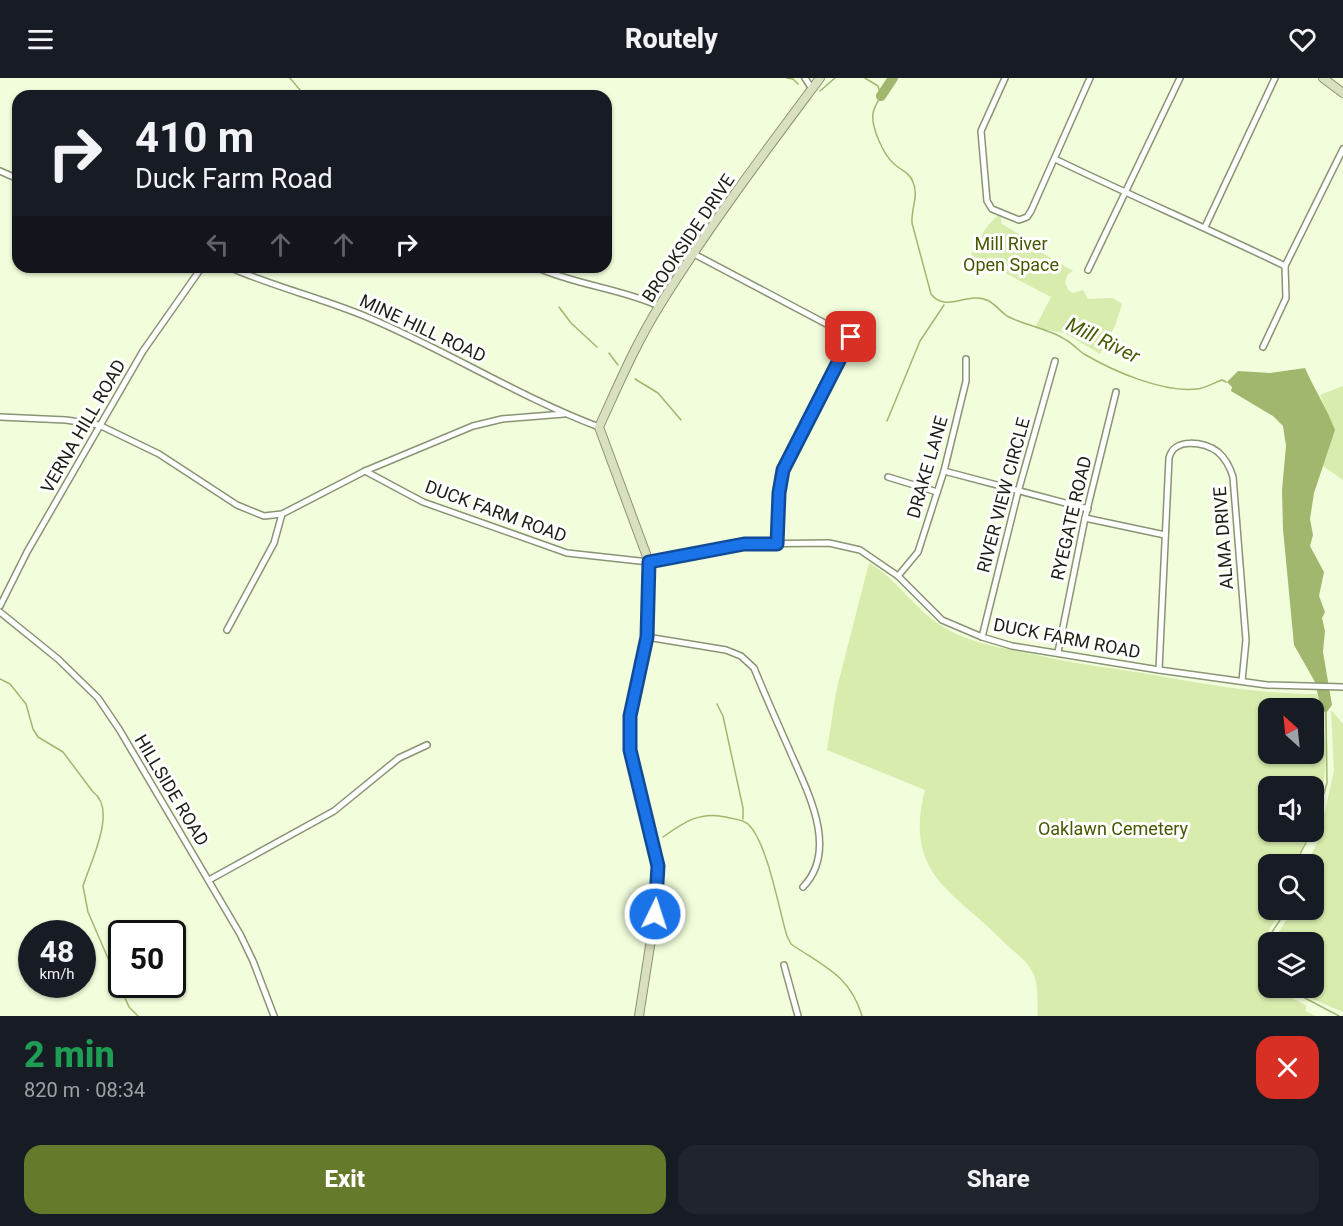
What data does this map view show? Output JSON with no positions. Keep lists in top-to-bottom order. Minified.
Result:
{"streets":{"main road":["BROOKSIDE DRIVE"],"street":["MINE HILL ROAD","VERNA HILL ROAD","DRAKE LANE","RIVER VIEW CIRCLE","DUCK FARM ROAD","RYEGATE ROAD","ALMA DRIVE","HILLSIDE ROAD"]},"crossings":[["BROOKSIDE DRIVE","MINE HILL ROAD"],["DRAKE LANE","DUCK FARM ROAD"],["RIVER VIEW CIRCLE","DUCK FARM ROAD"],["DUCK FARM ROAD","RYEGATE ROAD"],["DUCK FARM ROAD","ALMA DRIVE"]],"water":["Mill River"],"parks":["Mill River Open Space","Oaklawn Cemetery"],"north":"top left","page":{"header":"Routely","turn":["410 m","Duck Farm Road"],"speed":"48 km/h","limit":"50","heading":["2 min","820 m · 08:34"],"buttons":["Exit","Share"]}}
